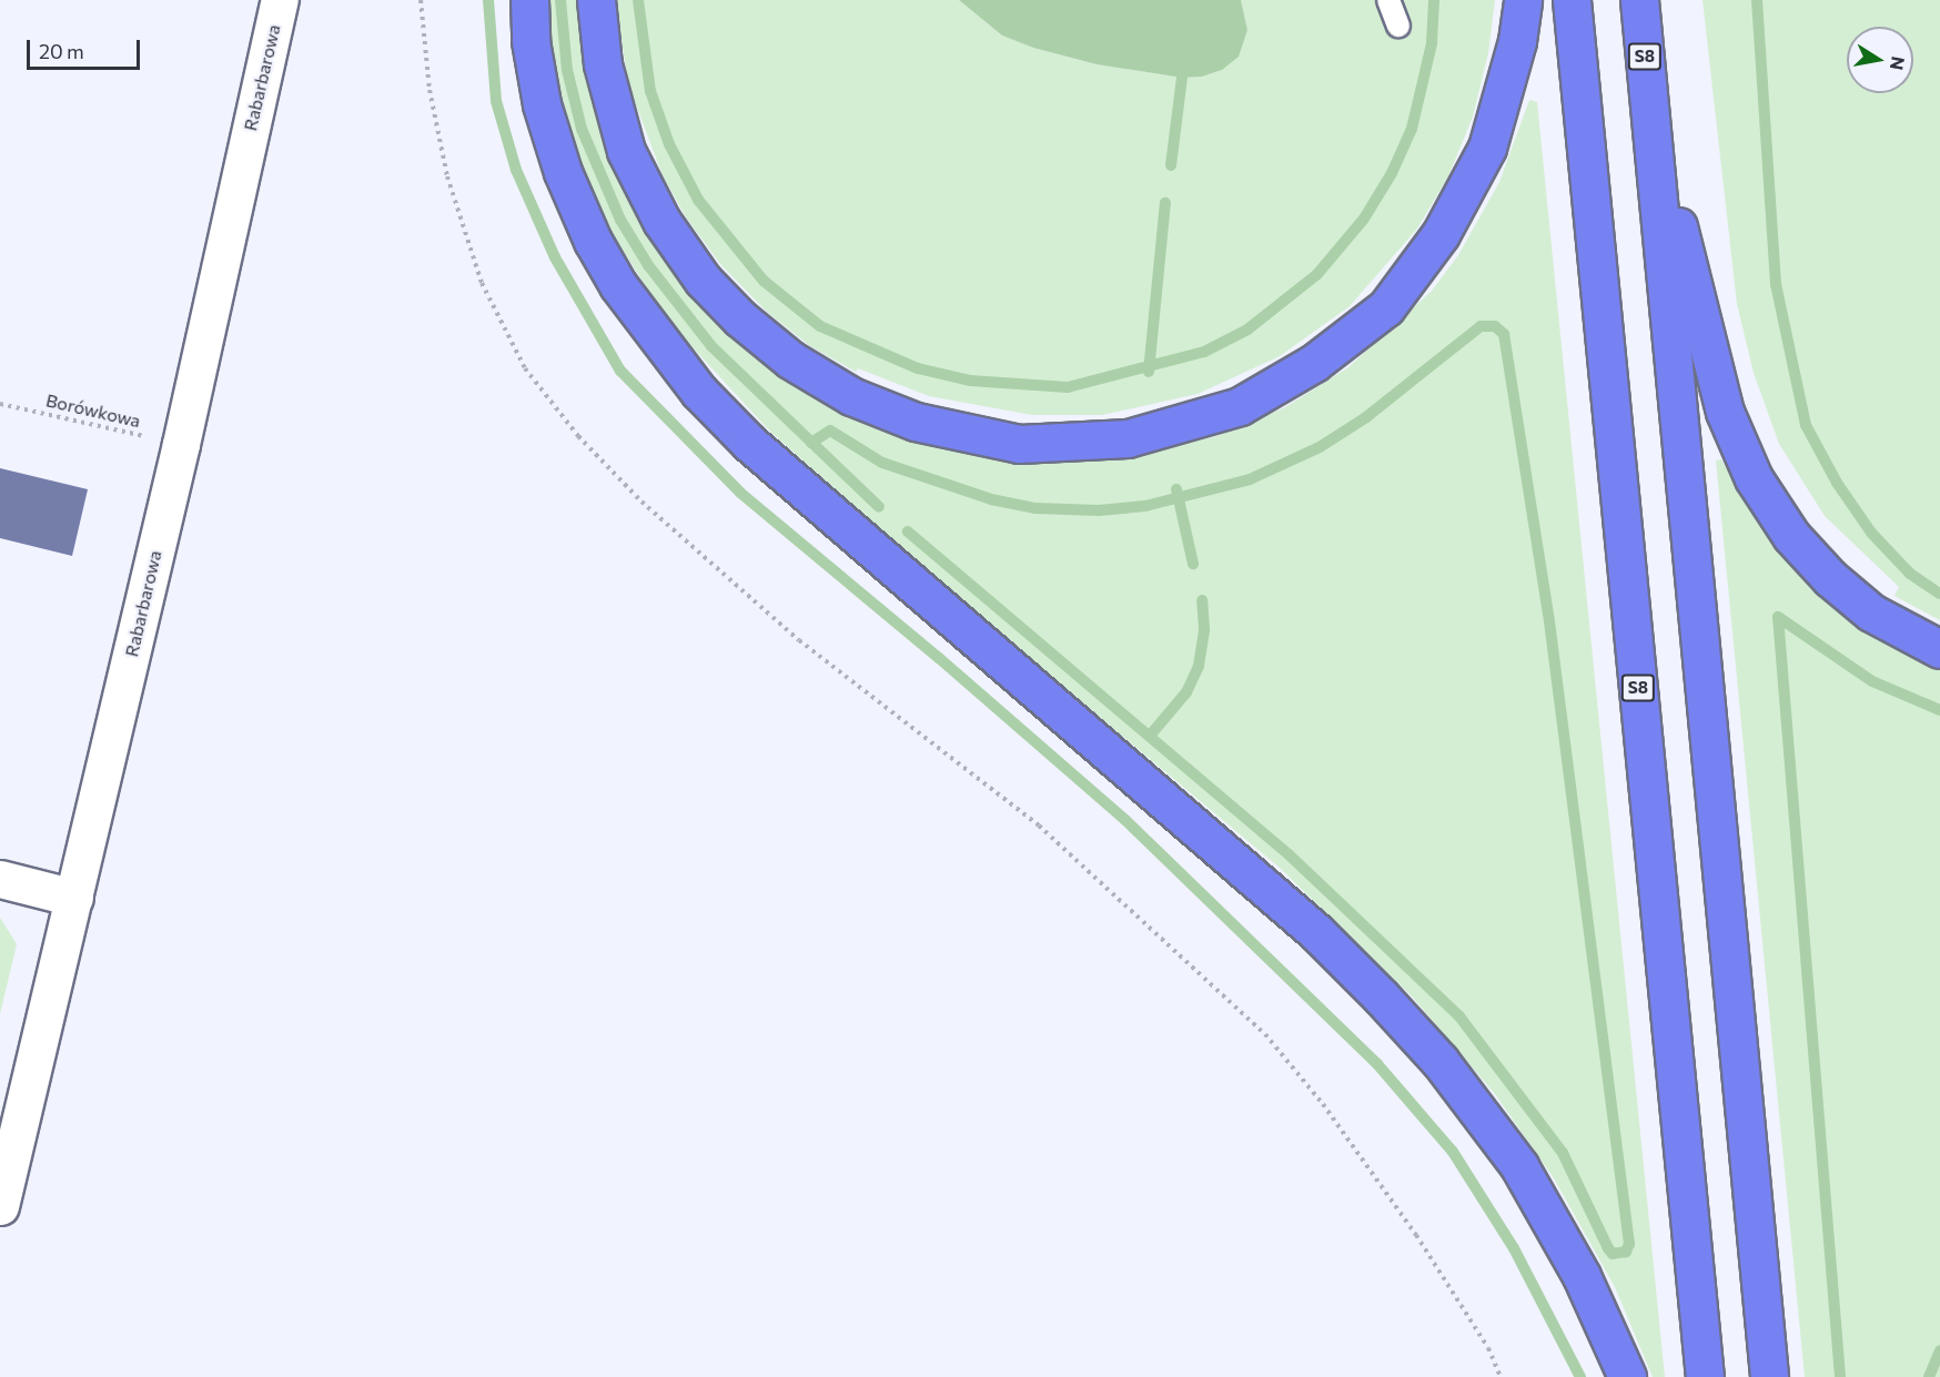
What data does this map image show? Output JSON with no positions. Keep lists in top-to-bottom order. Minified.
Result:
{"streets":{"highway":["S8"],"street":["Rabarbarowa"],"path":["Borówkowa"]},"crossings":[["Rabarbarowa","Borówkowa"]],"scale_bar":"20 m","north":"right"}
